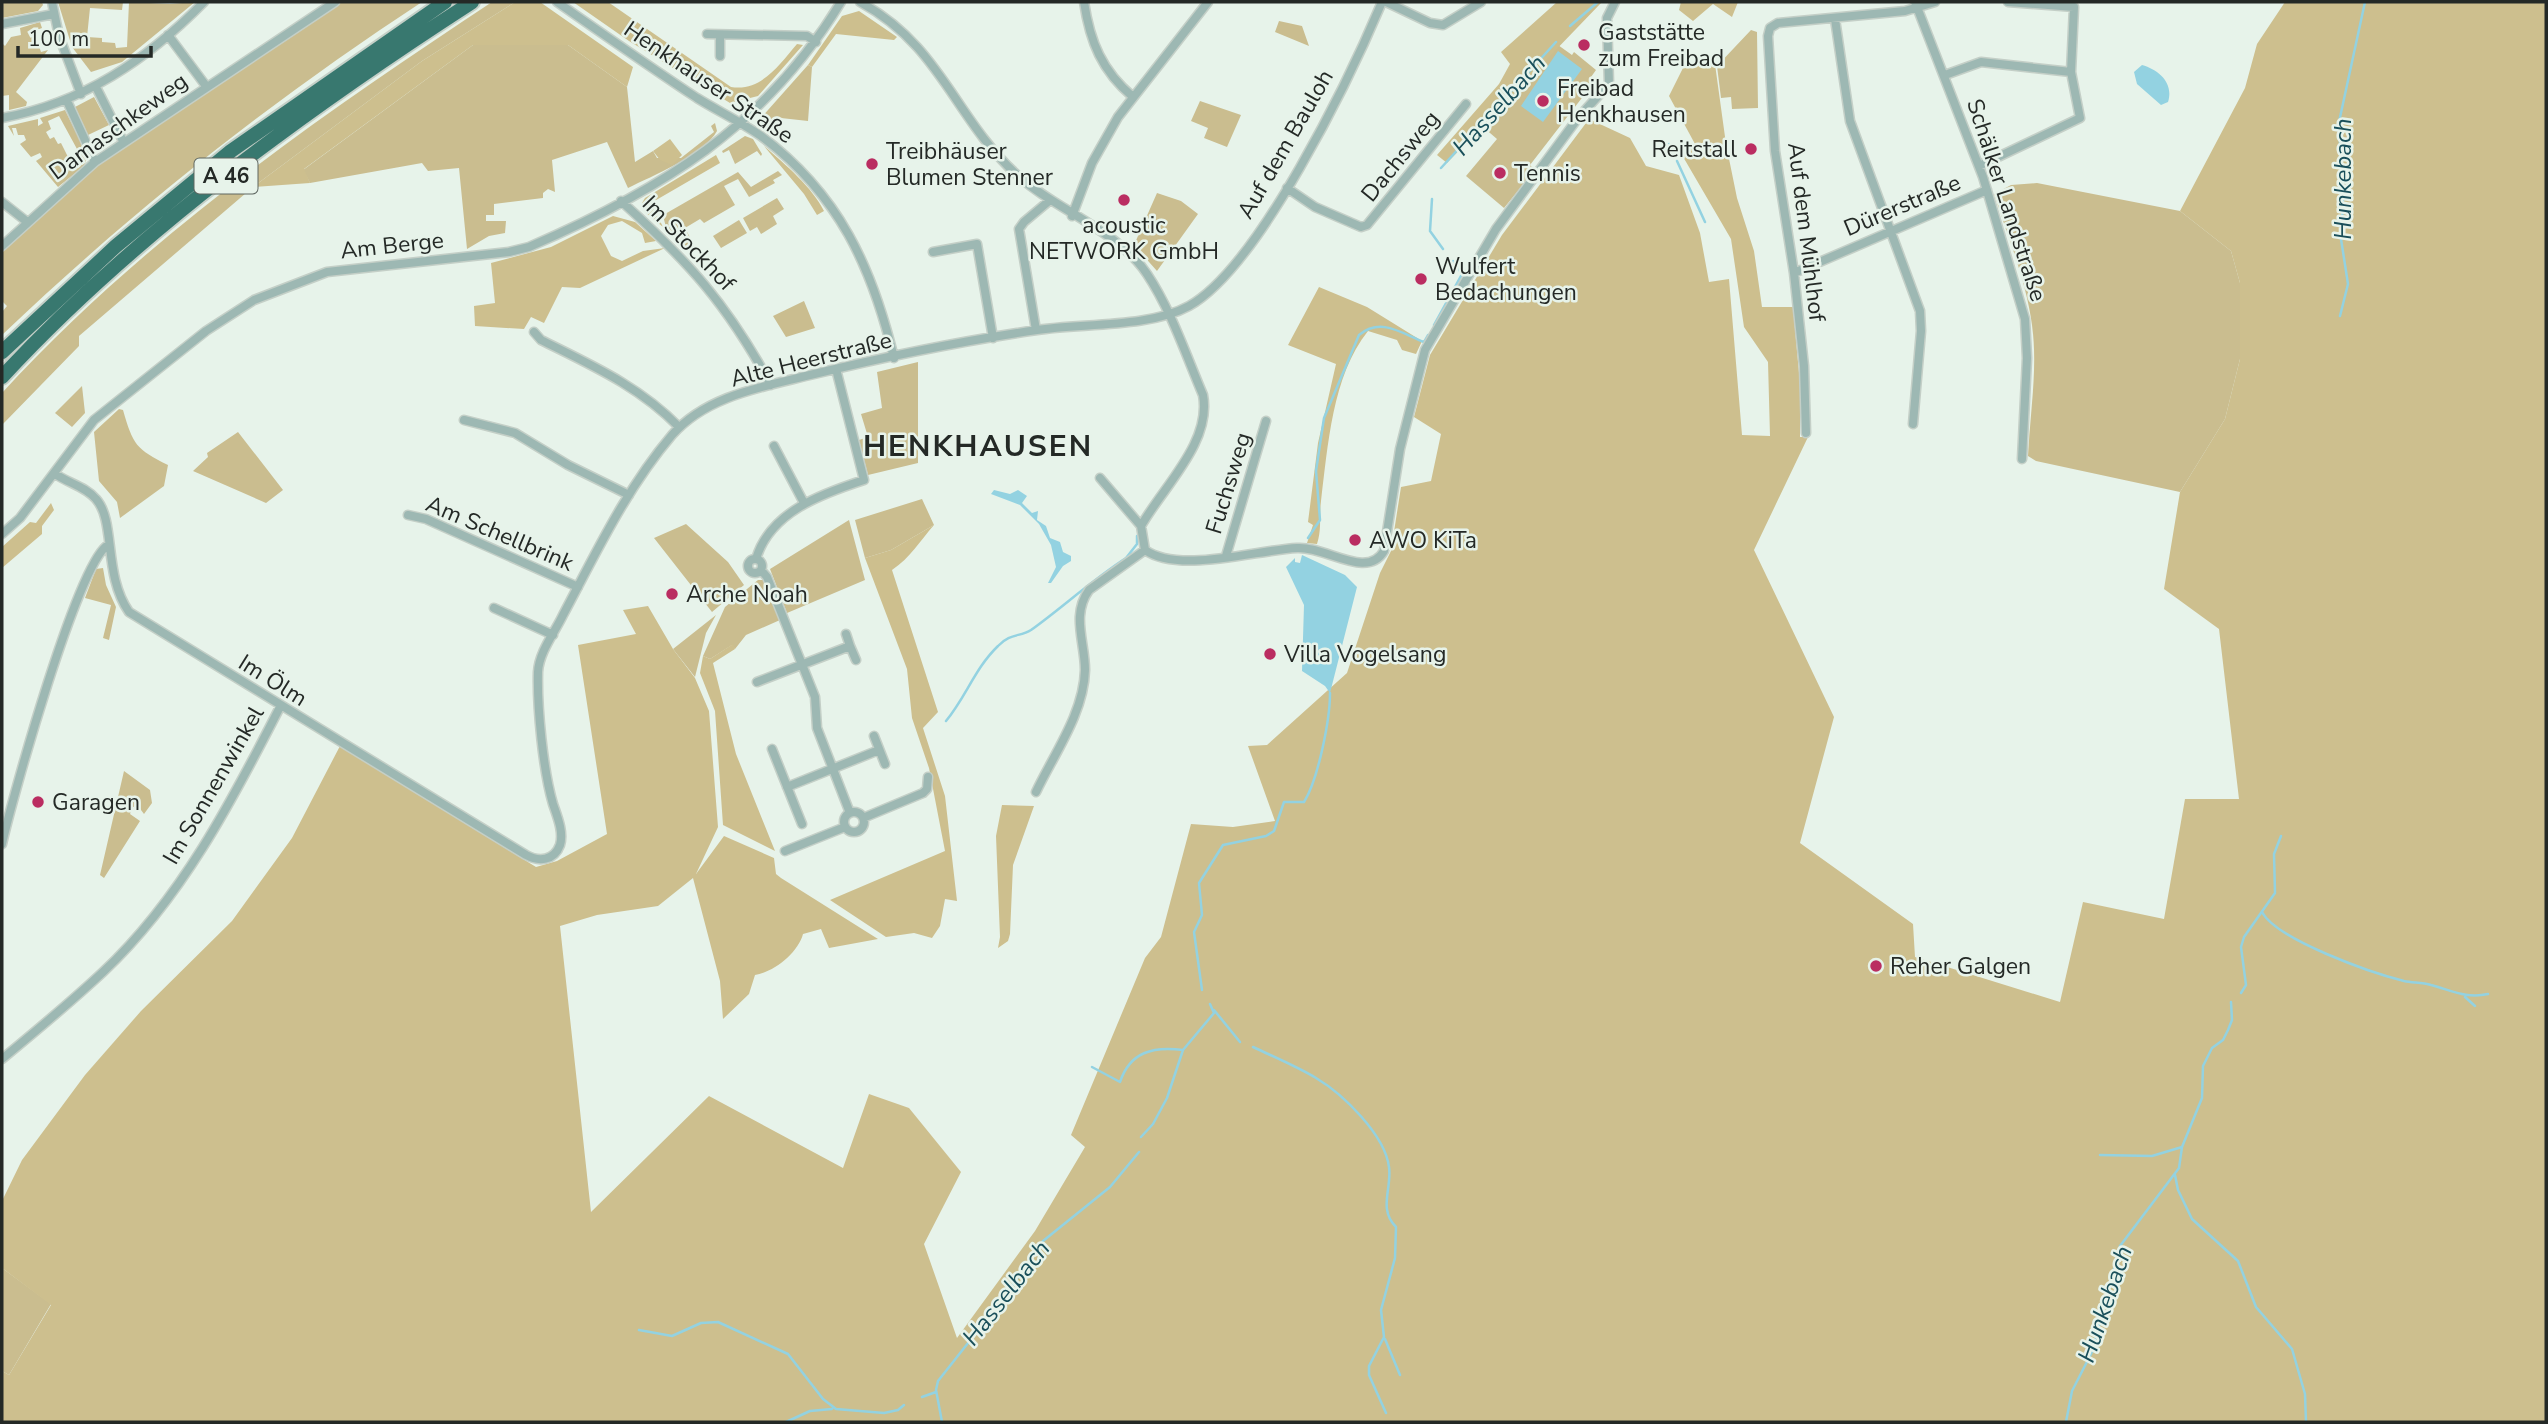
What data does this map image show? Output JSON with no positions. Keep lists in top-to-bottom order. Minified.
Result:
{"streets":{"highway":["A 46"],"street":["Henkhauser Straße","Damaschkeweg","Auf dem Bauloh","Dachsweg","Schälker Landstraße","Dürerstraße","Auf dem Mühlhof","Im Stockhof","Am Berge","Alte Heerstraße","Fuchsweg","Am Schellbrink","Im Ölm","Im Sonnenwinkel"]},"crossings":[["Henkhauser Straße","Am Berge"],["Henkhauser Straße","Alte Heerstraße"],["Auf dem Bauloh","Dachsweg"],["Auf dem Bauloh","Alte Heerstraße"],["Schälker Landstraße","Dürerstraße"],["Dürerstraße","Auf dem Mühlhof"],["Im Stockhof","Am Berge"],["Im Stockhof","Alte Heerstraße"],["Am Berge","Im Ölm"],["Alte Heerstraße","Am Schellbrink"],["Alte Heerstraße","Im Ölm"],["Im Ölm","Im Sonnenwinkel"]],"districts":["HENKHAUSEN"],"water":["Hasselbach","Hunkebach"],"places":["Gaststätte zum Freibad","Freibad Henkhausen","Reitstall","Treibhäuser Blumen Stenner","Tennis","acoustic NETWORK GmbH","Wulfert Bedachungen","AWO KiTa","Arche Noah","Villa Vogelsang","Garagen","Reher Galgen"],"scale_bar":"100 m"}
